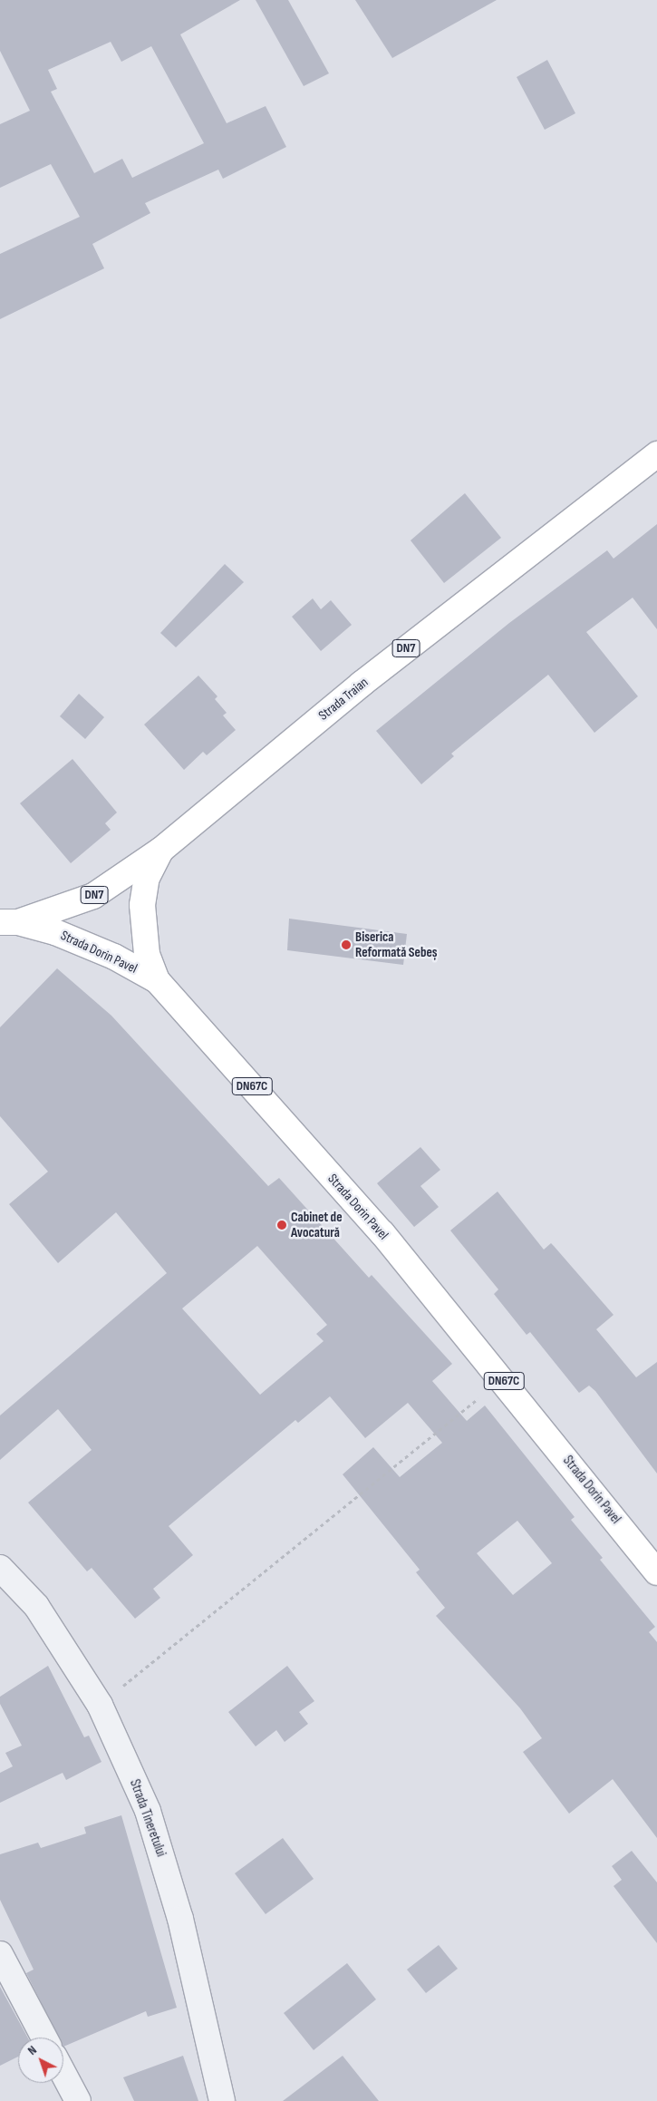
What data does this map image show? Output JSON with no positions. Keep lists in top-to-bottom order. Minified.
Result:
{"streets":{"main road":["DN7","Strada Traian","Strada Dorin Pavel","DN67C"],"street":["Strada Tineretului"]},"crossings":[["Strada Traian","Strada Dorin Pavel"],["Strada Traian","DN67C"],["Strada Dorin Pavel","DN67C"]],"places":["Biserica Reformată Sebeș","Cabinet de Avocatură"],"north":"top left"}
